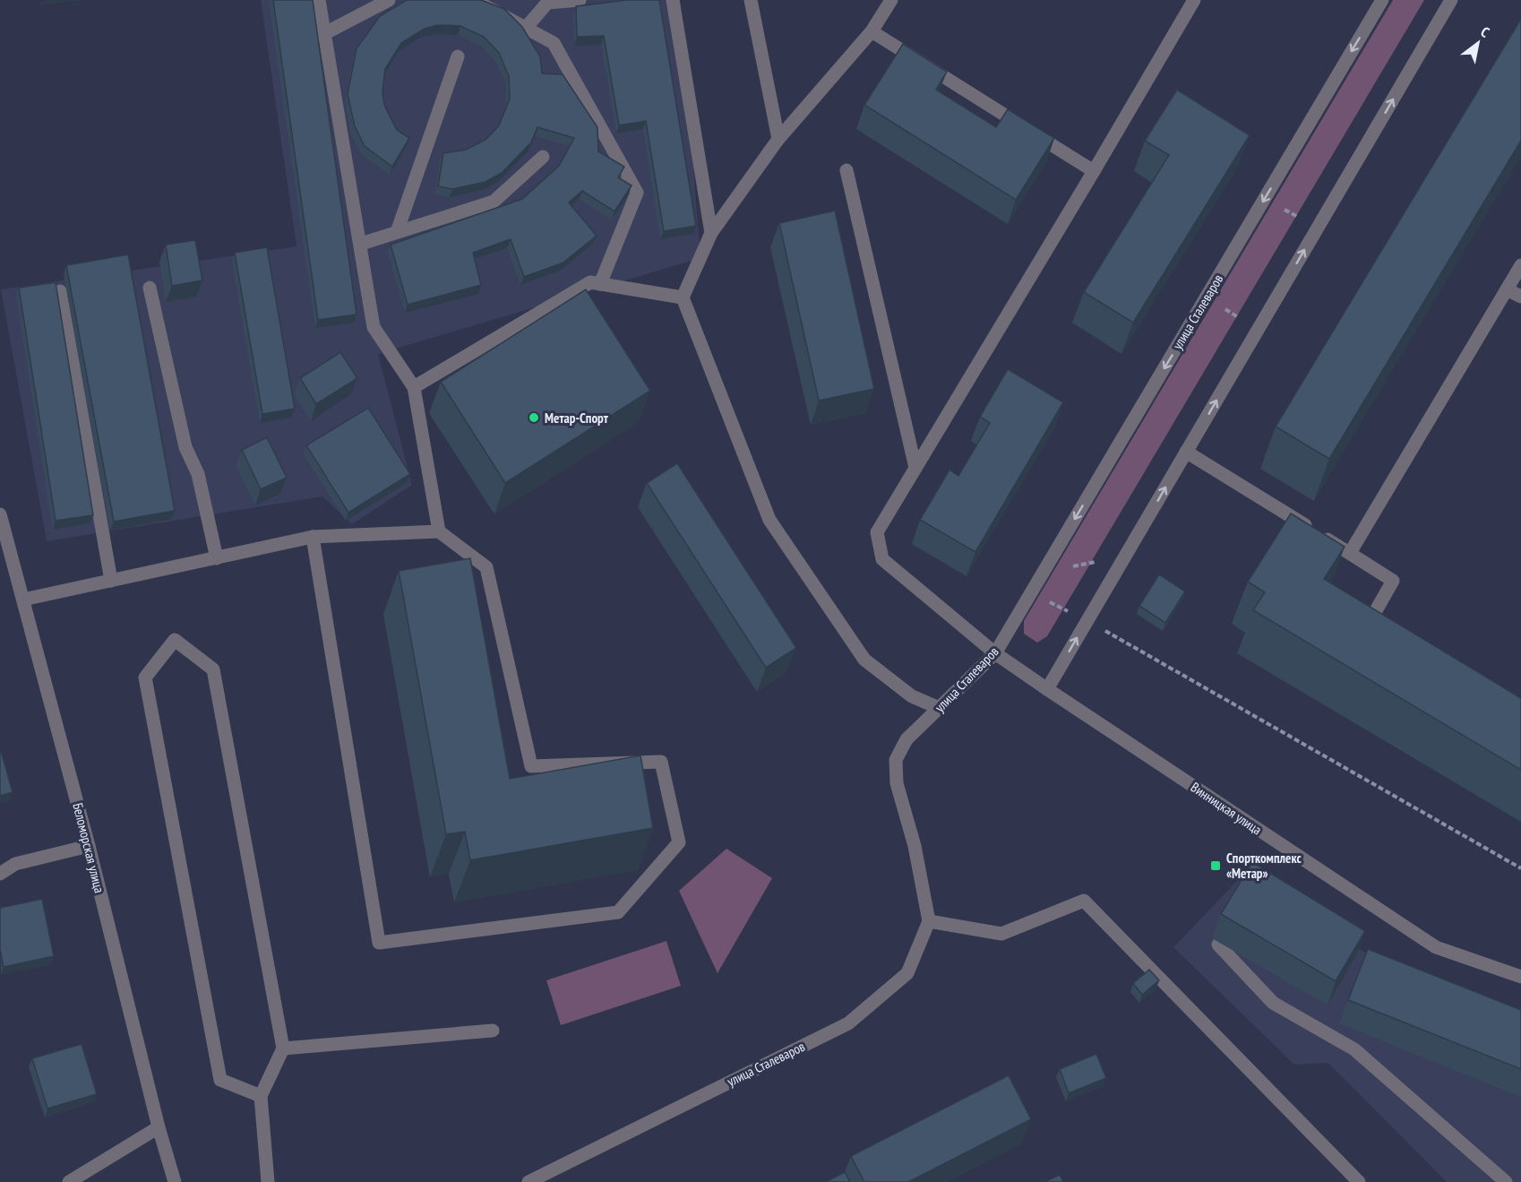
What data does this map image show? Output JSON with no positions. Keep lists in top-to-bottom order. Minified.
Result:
{"streets":{"street":["улица Сталеваров","Винницкая улица","Беломорская улица"]},"crossings":[["улица Сталеваров","Винницкая улица"]],"places":{"other":["Метар-Спорт"],"transit":["Спорткомплекс «Метар»"]},"north":"top right"}
